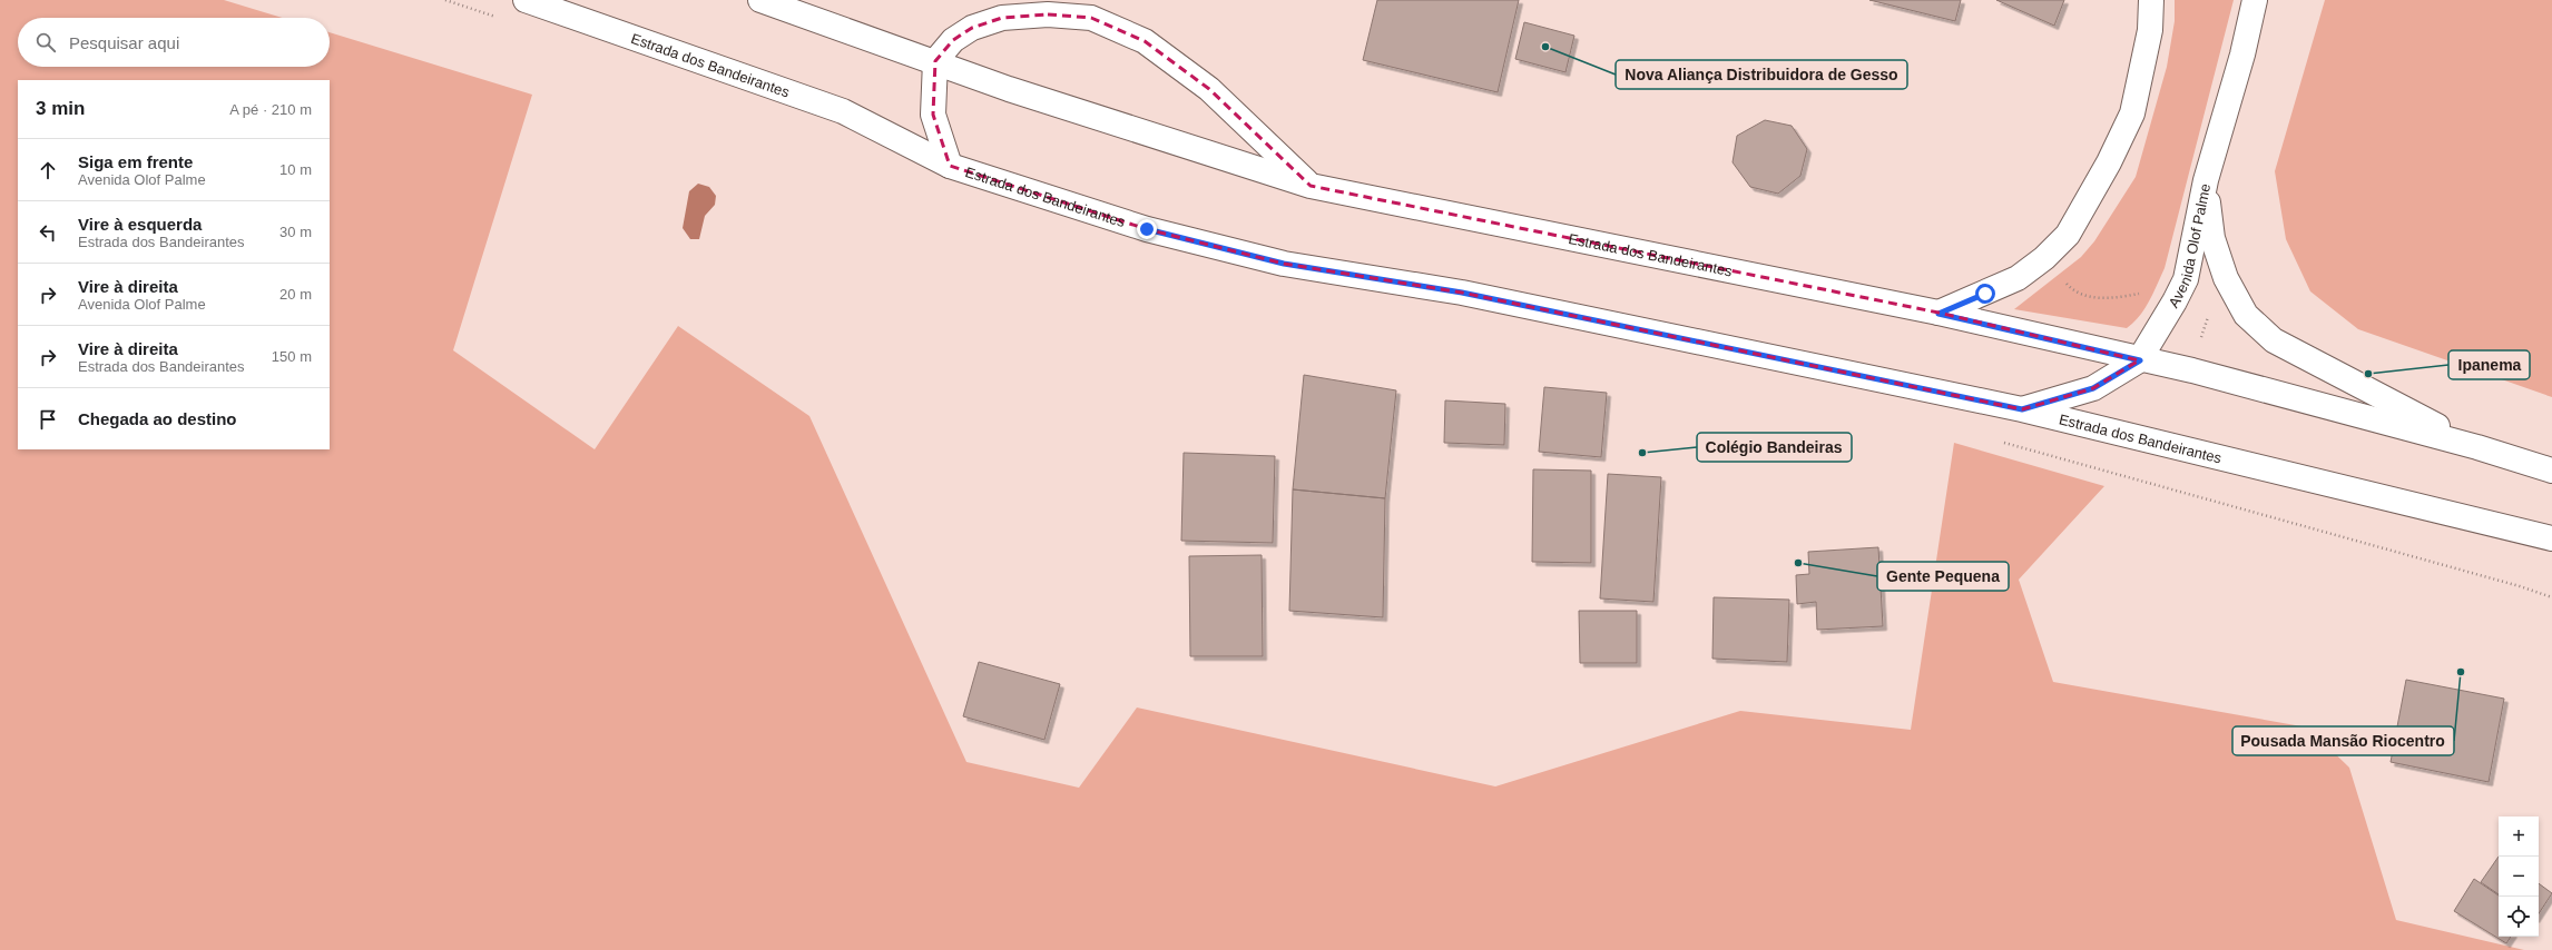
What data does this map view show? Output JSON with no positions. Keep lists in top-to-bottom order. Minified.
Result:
{"streets":{"main road":["Estrada dos Bandeirantes","Avenida Olof Palme"]},"crossings":[["Estrada dos Bandeirantes","Avenida Olof Palme"]],"places":["Nova Aliança Distribuidora de Gesso","Ipanema","Colégio Bandeiras","Gente Pequena","Pousada Mansão Riocentro"],"page":{"search":"Pesquisar aqui","heading":["3 min","A pé · 210 m"],"list":[["Siga em frente","Avenida Olof Palme","10 m"],["Vire à esquerda","Estrada dos Bandeirantes","30 m"],["Vire à direita","Avenida Olof Palme","20 m"],["Vire à direita","Estrada dos Bandeirantes","150 m"],"Chegada ao destino"],"map_buttons":["+","−"]}}
